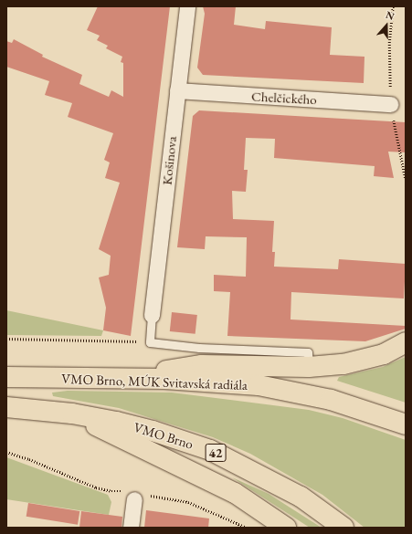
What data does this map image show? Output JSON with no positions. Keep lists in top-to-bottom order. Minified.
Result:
{"streets":{"highway":["VMO Brno, MÚK Svitavská radiála","VMO Brno","42"],"street":["Chelčického","Košinova"]},"crossings":[["Chelčického","Košinova"],["VMO Brno","42"]],"north":"top"}
